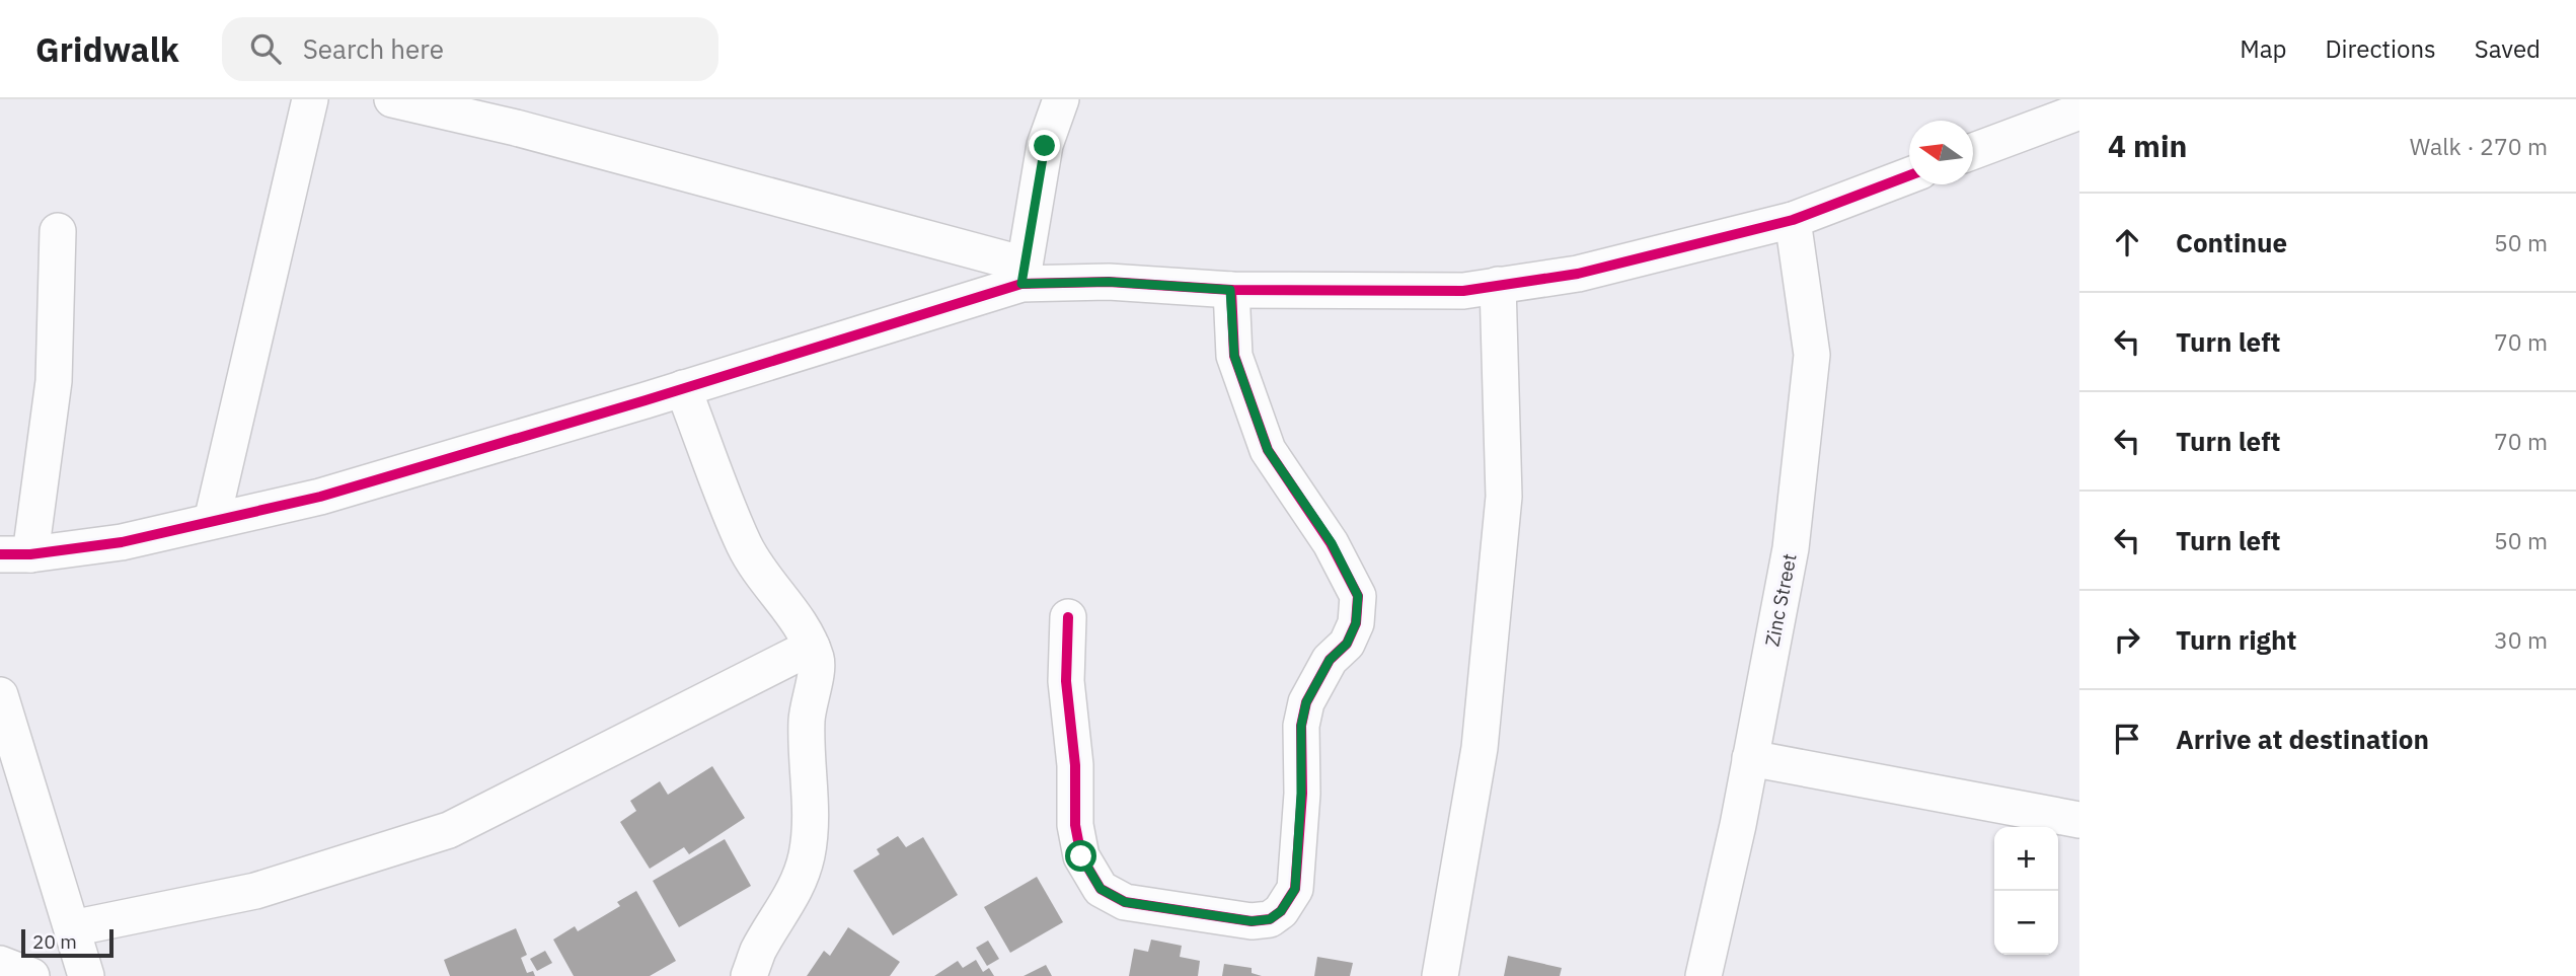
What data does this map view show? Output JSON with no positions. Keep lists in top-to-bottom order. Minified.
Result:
{"streets":{"street":["Zinc Street"]},"scale_bar":"20 m","north":"left","page":{"header":"Gridwalk","search":"Search here","nav":["Map","Directions","Saved"],"heading":["4 min","Walk · 270 m"],"list":[["Continue","50 m"],["Turn left","70 m"],["Turn left","70 m"],["Turn left","50 m"],["Turn right","30 m"],"Arrive at destination"],"map_buttons":["+","−"],"scale":"20 m"}}
